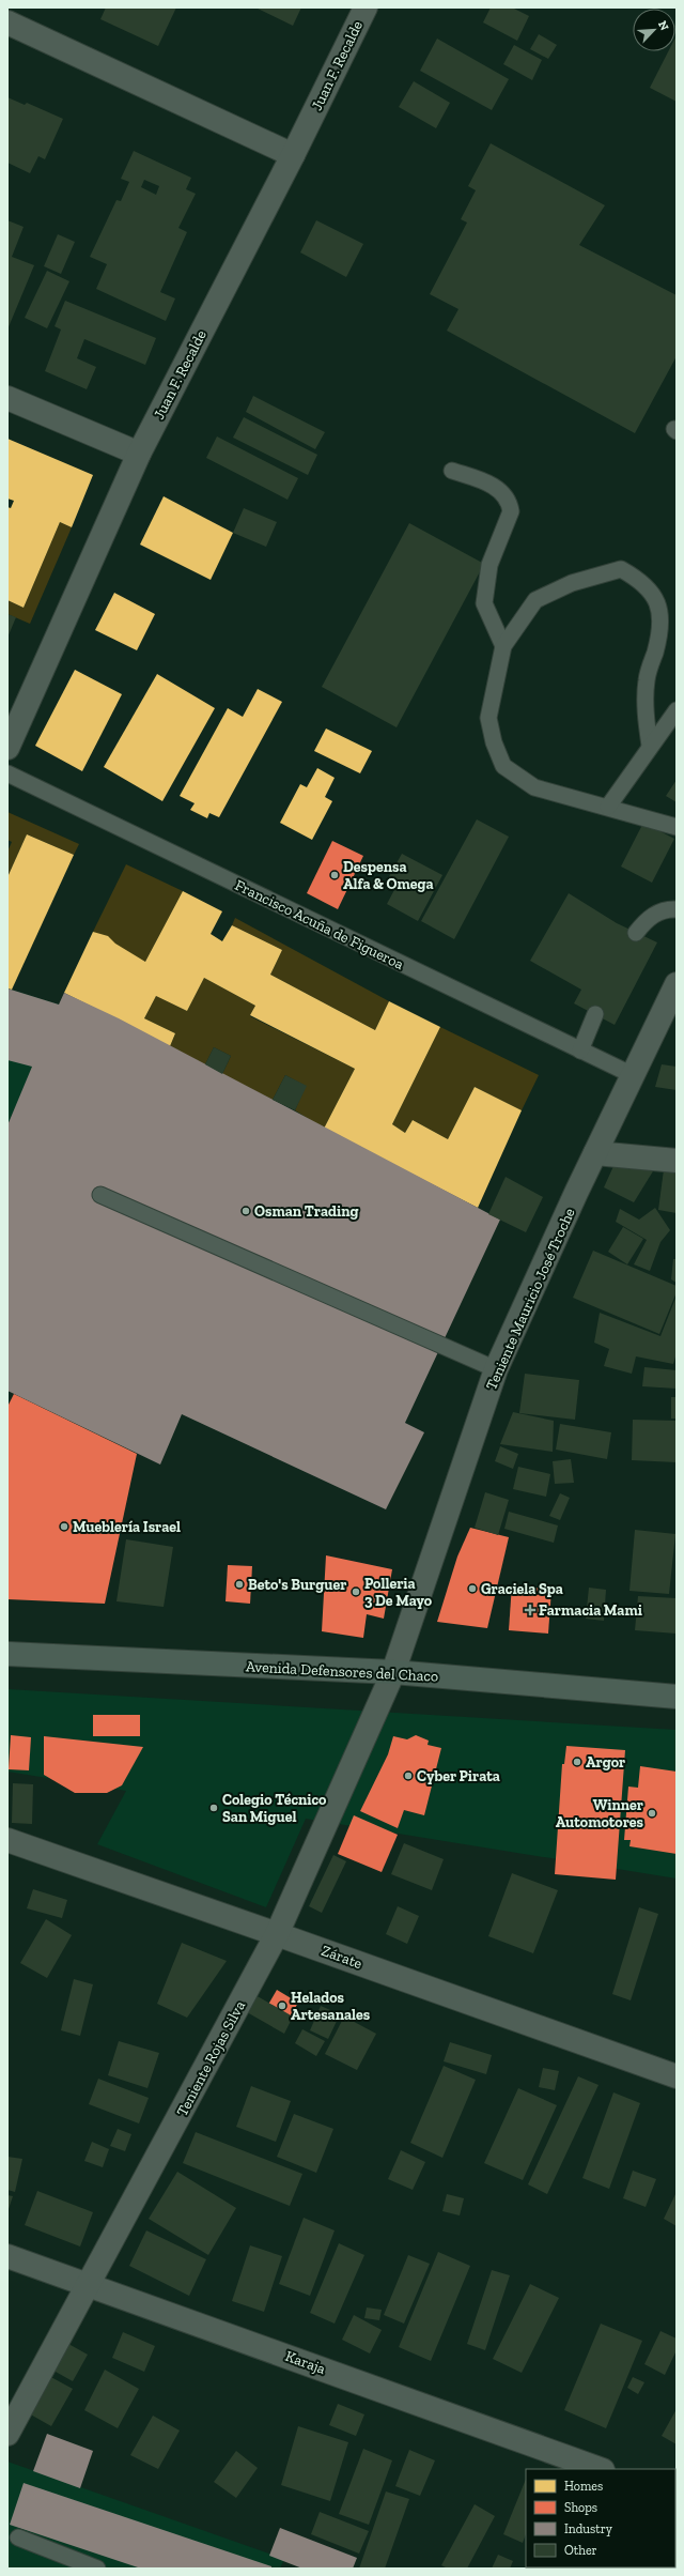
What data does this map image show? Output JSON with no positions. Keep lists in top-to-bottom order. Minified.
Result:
{"streets":{"main road":["Avenida Defensores del Chaco"],"street":["Juan F. Recalde","Teniente Mauricio José Troche","Zárate","Teniente Rojas Silva","Karaja"],"lane":["Francisco Acuña de Figueroa"]},"crossings":[["Francisco Acuña de Figueroa","Teniente Mauricio José Troche"],["Teniente Mauricio José Troche","Avenida Defensores del Chaco"],["Teniente Mauricio José Troche","Teniente Rojas Silva"],["Avenida Defensores del Chaco","Teniente Rojas Silva"],["Zárate","Teniente Rojas Silva"],["Teniente Rojas Silva","Karaja"]],"places":{"other":["Despensa Alfa & Omega","Osman Trading","Mueblería Israel","Beto's Burguer","Graciela Spa","Polleria 3 De Mayo","Argor","Cyber Pirata","Colegio Técnico San Miguel","Winner Automotores","Helados Artesanales"],"health":["Farmacia Mami"]},"legend":["Homes","Shops","Industry","Other"],"north":"top right"}
